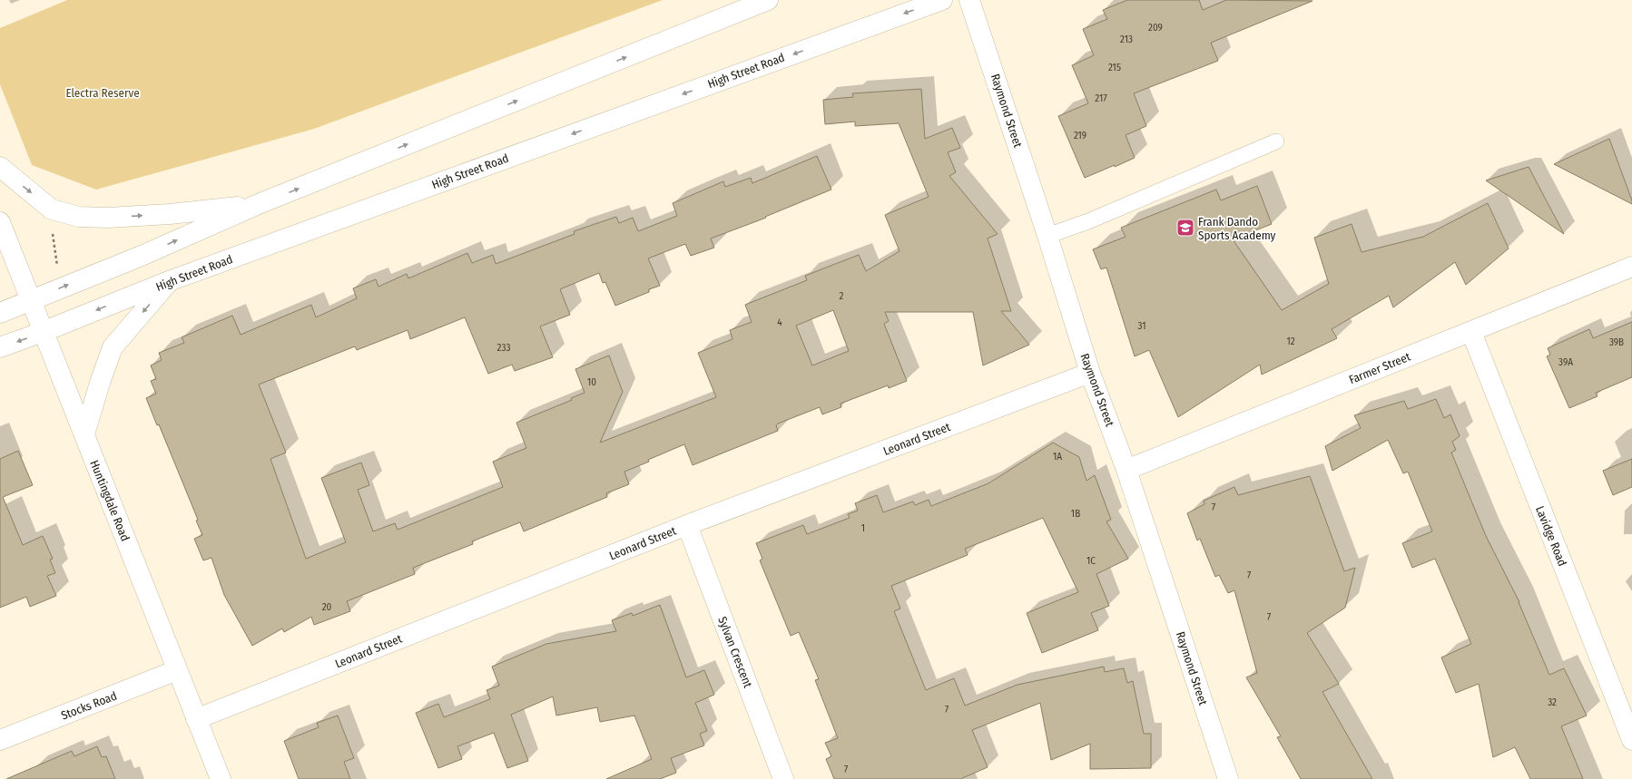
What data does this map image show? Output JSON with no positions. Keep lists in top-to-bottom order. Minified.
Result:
{"streets":{"street":["High Street Road","Raymond Street","Farmer Street","Leonard Street","Huntingdale Road","Lavidge Road","Sylvan Crescent","Stocks Road"]},"crossings":[["High Street Road","Huntingdale Road"],["Raymond Street","Farmer Street"],["Raymond Street","Leonard Street"],["Farmer Street","Lavidge Road"],["Leonard Street","Huntingdale Road"],["Leonard Street","Sylvan Crescent"],["Huntingdale Road","Stocks Road"]],"parks":["Electra Reserve"],"places":{"school or university":["Frank Dando Sports Academy"]},"house_numbers":["209","213","215","217","219","2","4","31","12","39B","233","39A","10","1A","7","1B","1","1C","7","20","7","32","7","7"]}
